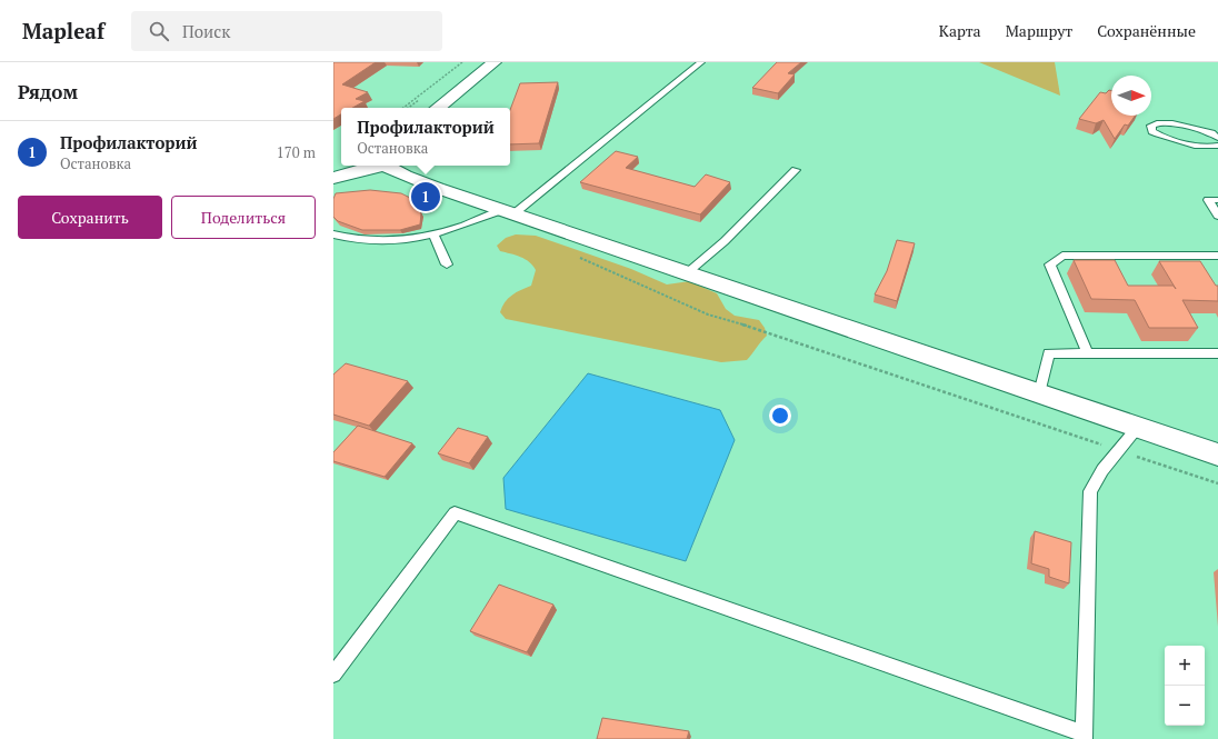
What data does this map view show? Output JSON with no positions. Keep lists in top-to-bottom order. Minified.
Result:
{"north":"right","page":{"header":"Mapleaf","search":"Поиск","nav":["Карта","Маршрут","Сохранённые"],"heading":"Рядом","popup":["Профилакторий","Остановка"],"list":[{"mark":"1","name":"Профилакторий","note":"Остановка","value":"170 m"}],"pins":"1","buttons":["Сохранить","Поделиться"],"map_buttons":["+","−"]}}
